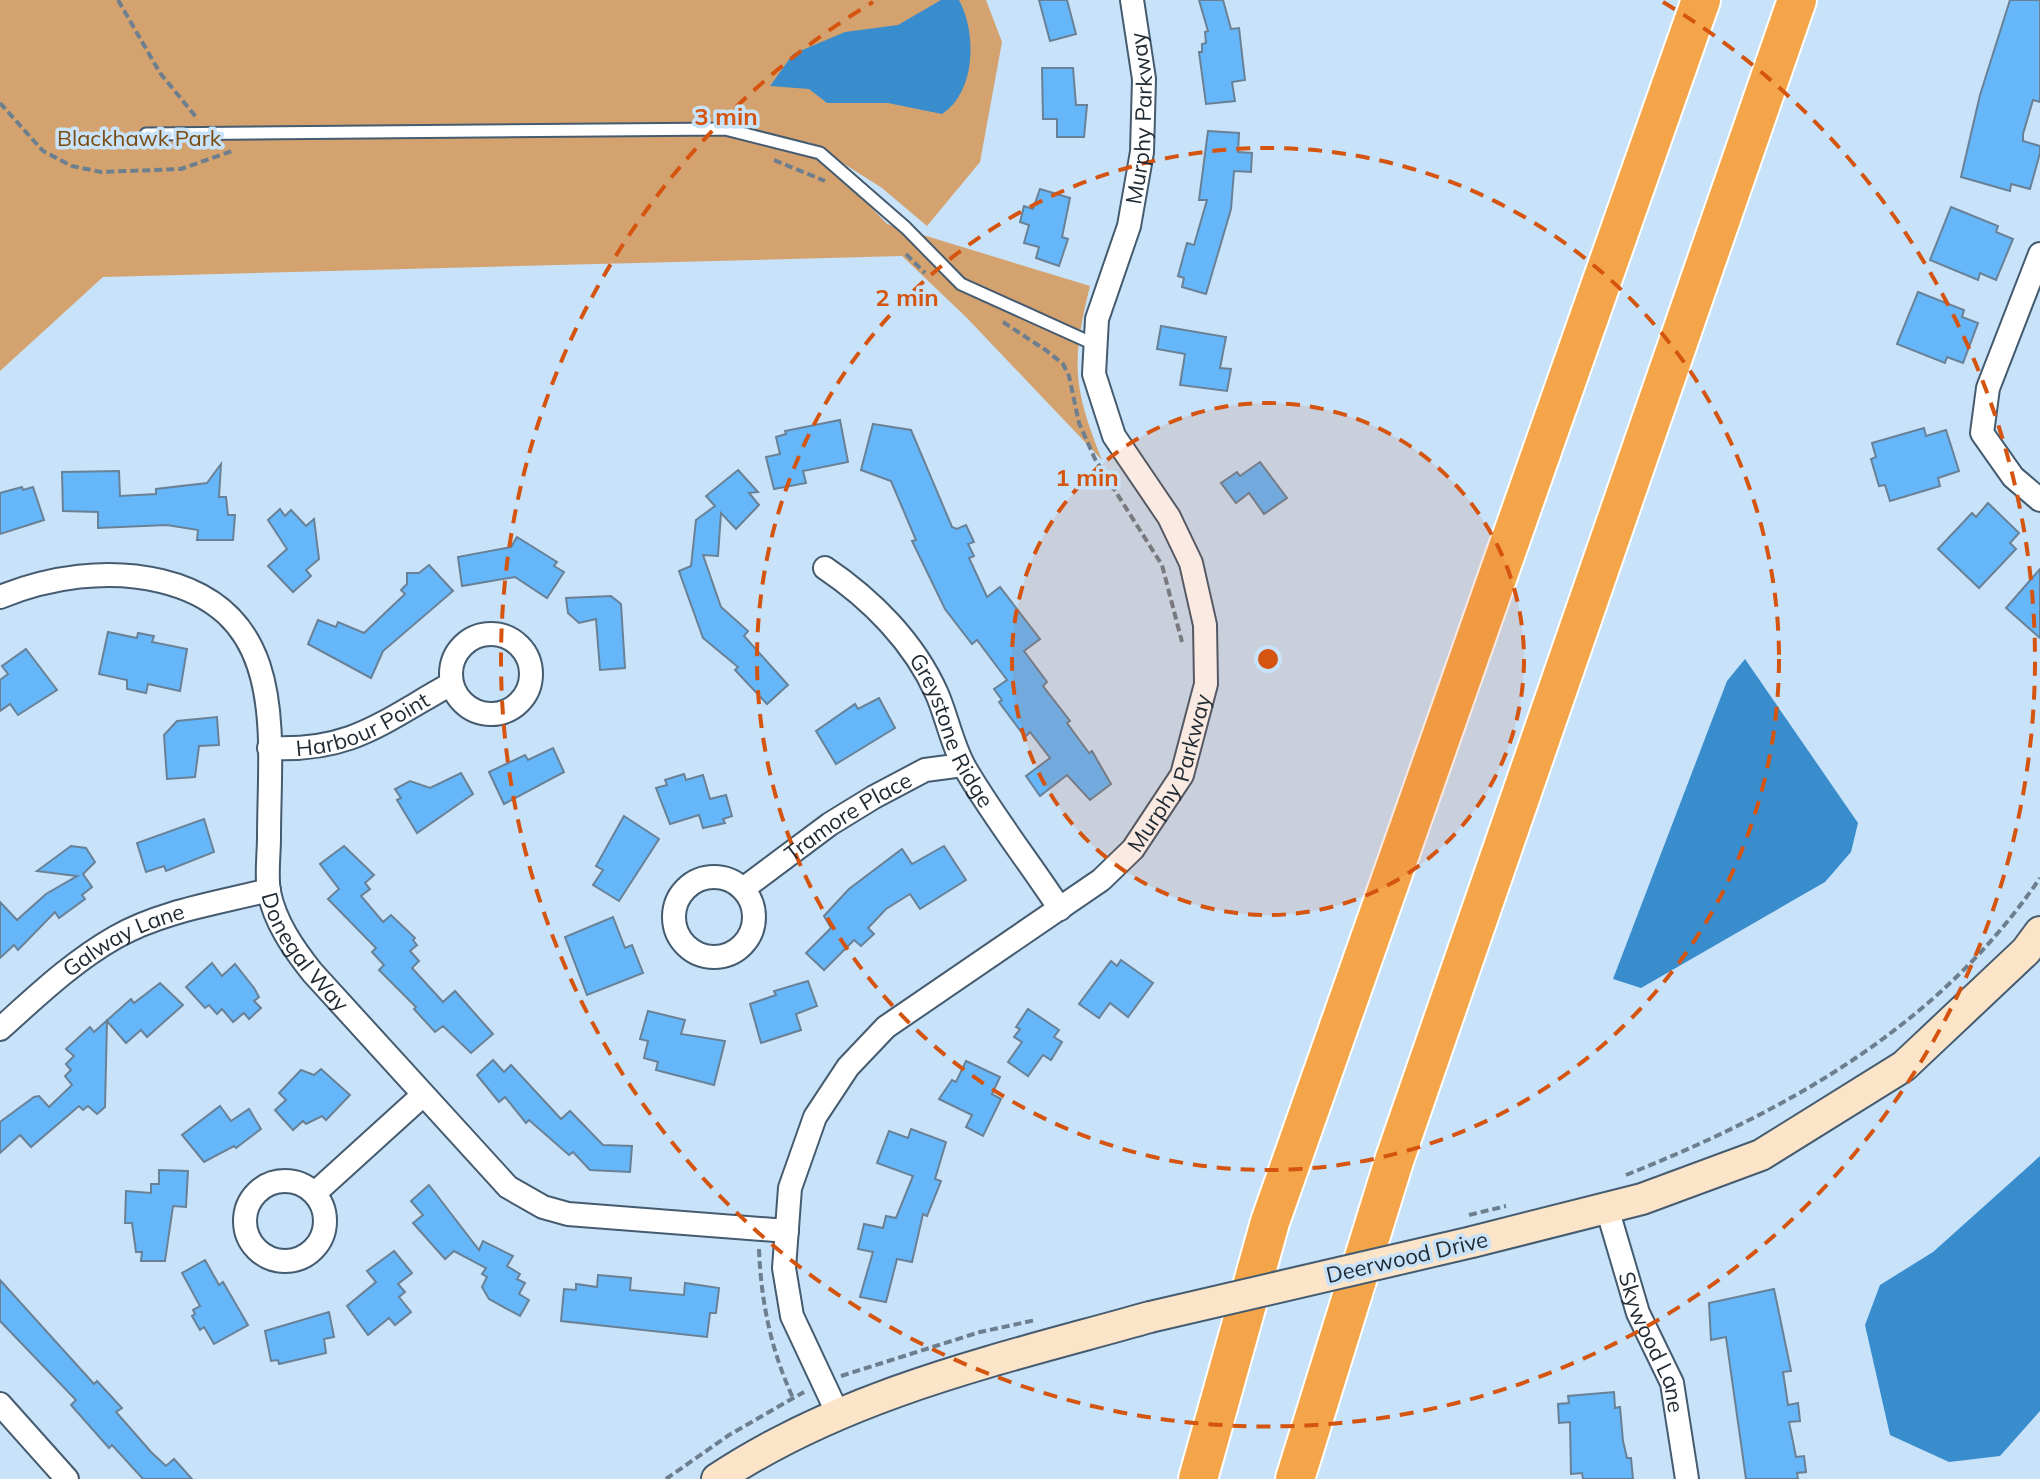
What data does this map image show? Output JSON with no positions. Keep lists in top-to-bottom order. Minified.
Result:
{"streets":{"street":["Murphy Parkway","Harbour Point","Greystone Ridge","Tramore Place","Galway Lane","Donegal Way","Deerwood Drive","Skywood Lane"]},"crossings":[["Murphy Parkway","Greystone Ridge"],["Murphy Parkway","Donegal Way"],["Murphy Parkway","Deerwood Drive"],["Harbour Point","Donegal Way"],["Greystone Ridge","Tramore Place"],["Galway Lane","Donegal Way"],["Deerwood Drive","Skywood Lane"]],"parks":["Blackhawk Park"],"rings":["3 min","2 min","1 min"]}
